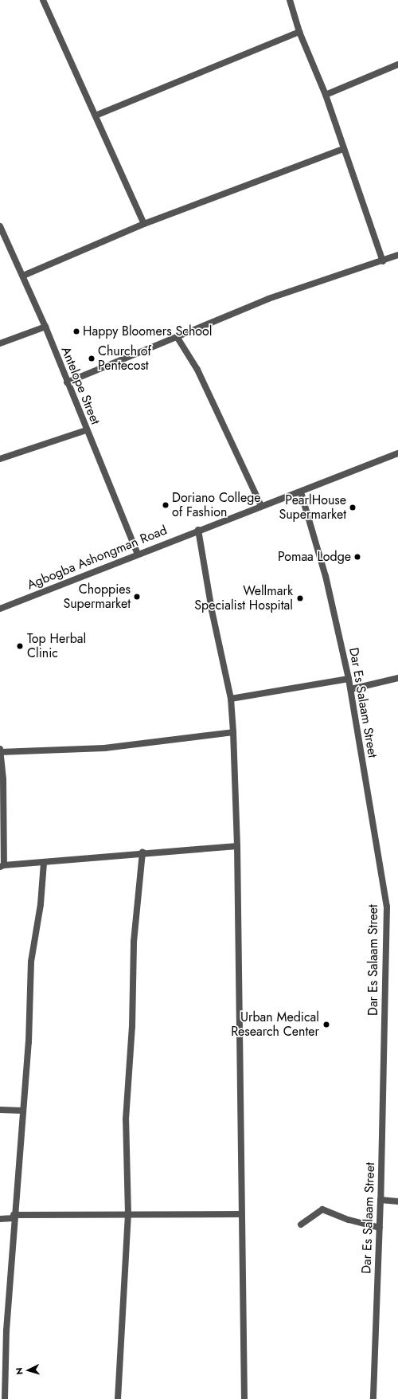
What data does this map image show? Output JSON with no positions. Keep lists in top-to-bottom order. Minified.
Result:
{"streets":{"street":["Antelope Street","Agbogba Ashongman Road","Dar Es Salaam Street"]},"crossings":[["Antelope Street","Agbogba Ashongman Road"],["Agbogba Ashongman Road","Dar Es Salaam Street"]],"places":["Happy Bloomers School","Church of Pentecost","Doriano College of Fashion","PearlHouse Supermarket","Pomaa Lodge","Choppies Supermarket","Wellmark Specialist Hospital","Top Herbal Clinic","Urban Medical Research Center"],"north":"left"}
